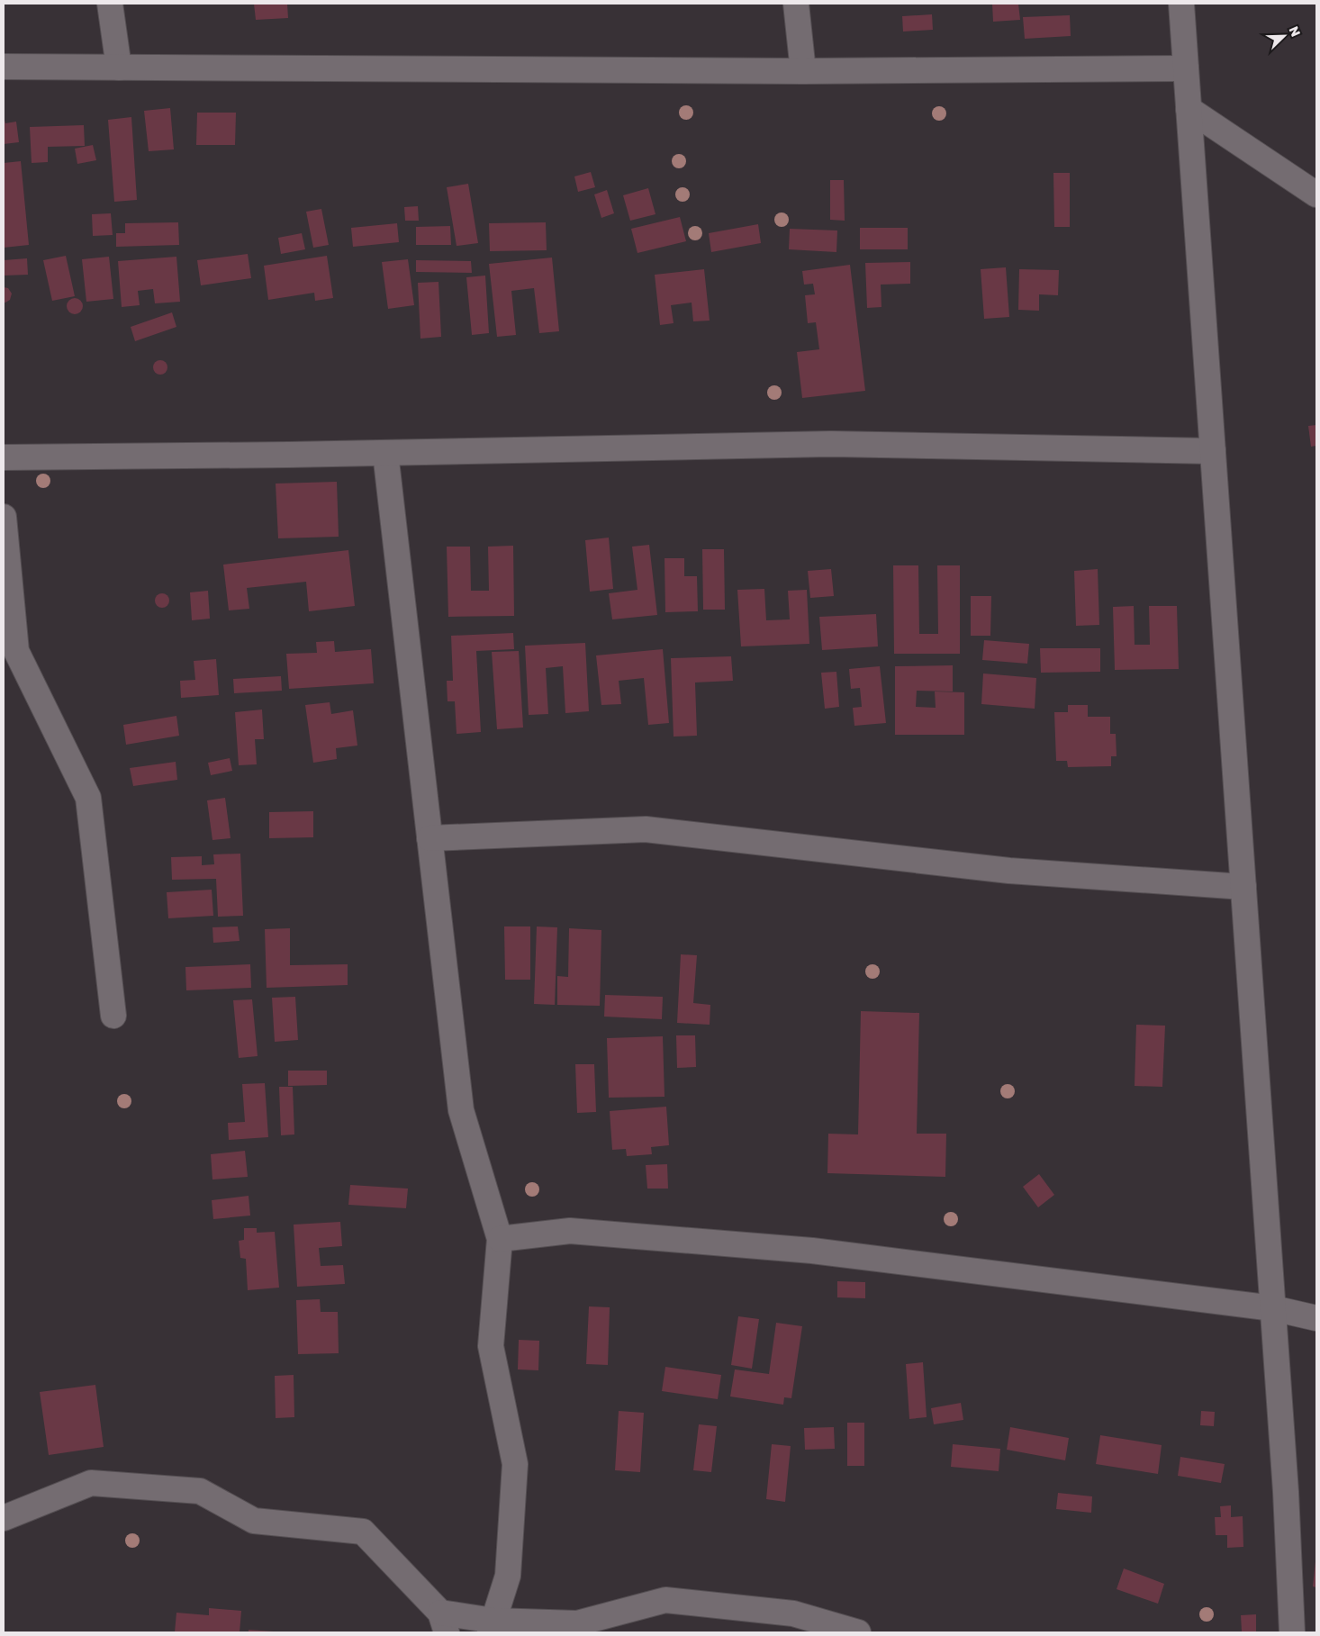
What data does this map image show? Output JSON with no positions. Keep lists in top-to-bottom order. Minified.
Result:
{"north":"top right"}
